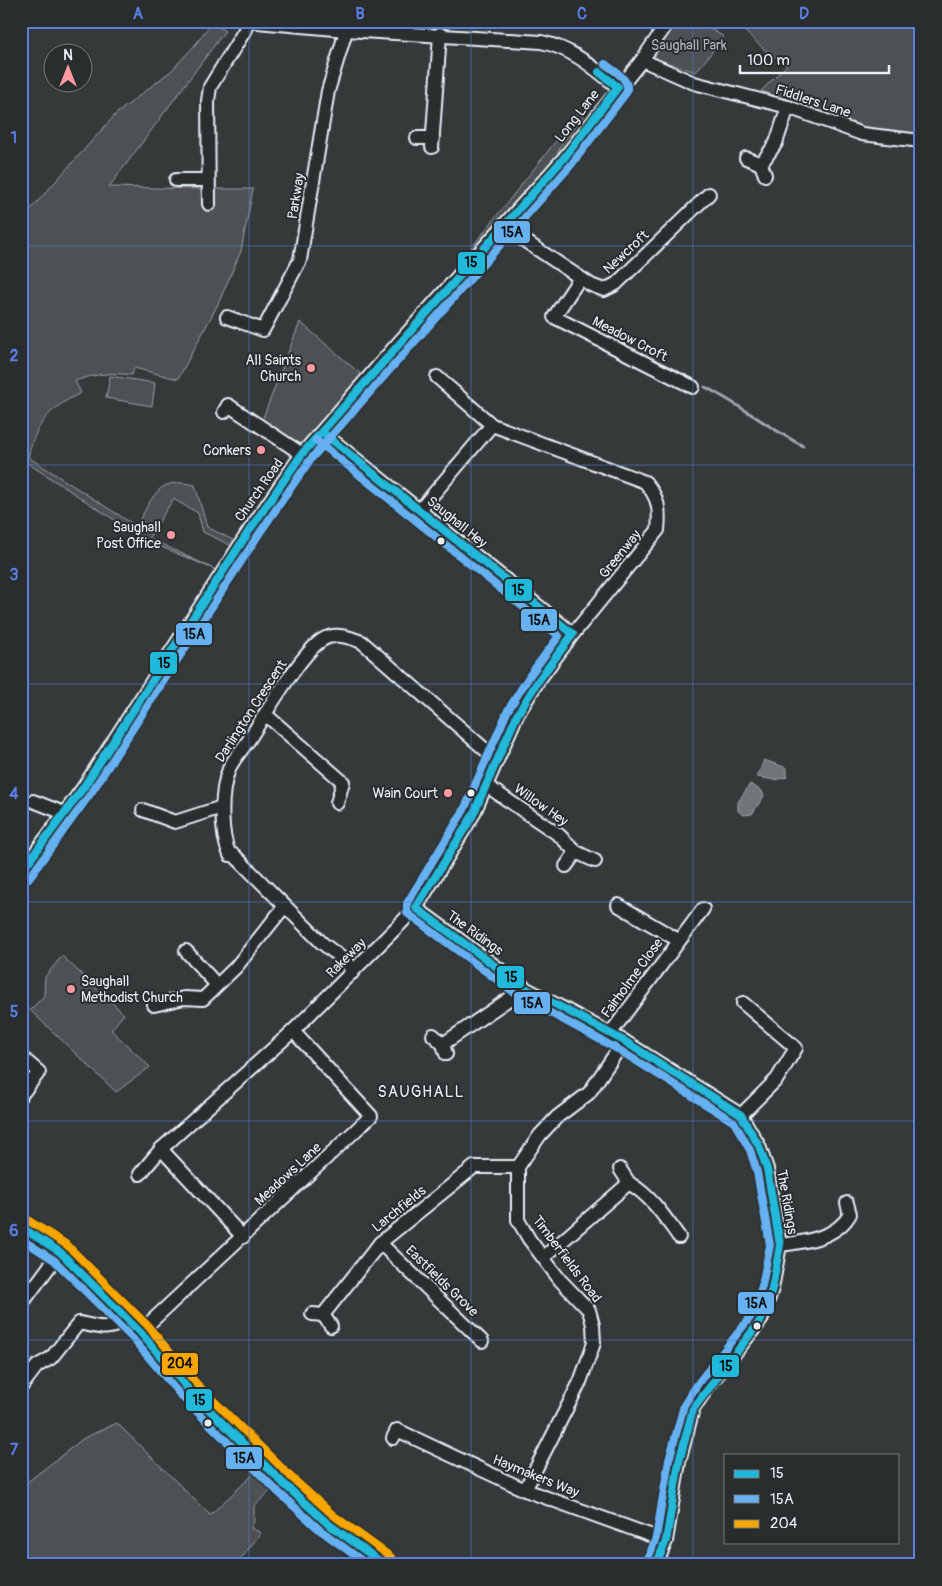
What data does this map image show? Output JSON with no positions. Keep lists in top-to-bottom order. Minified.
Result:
{"streets":{"street":["Fiddlers Lane","Long Lane","Parkway","Newcroft","Meadow Croft","Church Road","Saughall Hey","Greenway","Darlington Crescent","Willow Hey","The Ridings","Rakeway","Fairholme Close","Meadows Lane","Larchfields","Timberfields Road","Eastfields Grove","Haymakers Way"]},"crossings":[["Fiddlers Lane","Long Lane"],["Long Lane","Church Road"],["Newcroft","Meadow Croft"],["Newcroft","Church Road"],["Church Road","Saughall Hey"],["Saughall Hey","Greenway"],["Greenway","Darlington Crescent"],["Greenway","Rakeway"],["Darlington Crescent","Rakeway"],["Willow Hey","Rakeway"],["The Ridings","Rakeway"],["The Ridings","Fairholme Close"],["The Ridings","Haymakers Way"],["Rakeway","Meadows Lane"],["Larchfields","Timberfields Road"],["Larchfields","Eastfields Grove"],["Timberfields Road","Haymakers Way"]],"districts":["SAUGHALL"],"parks":["Saughall Park"],"places":["All Saints Church","Conkers","Saughall Post Office","Wain Court","Saughall Methodist Church"],"lines":["transit line 15A","transit line 15","transit line 204"],"legend":["15","15A","204"],"scale_bar":"100 m","north":"top","grid":{"columns":["A","B","C","D"],"rows":["1","2","3","4","5","6","7"]}}
